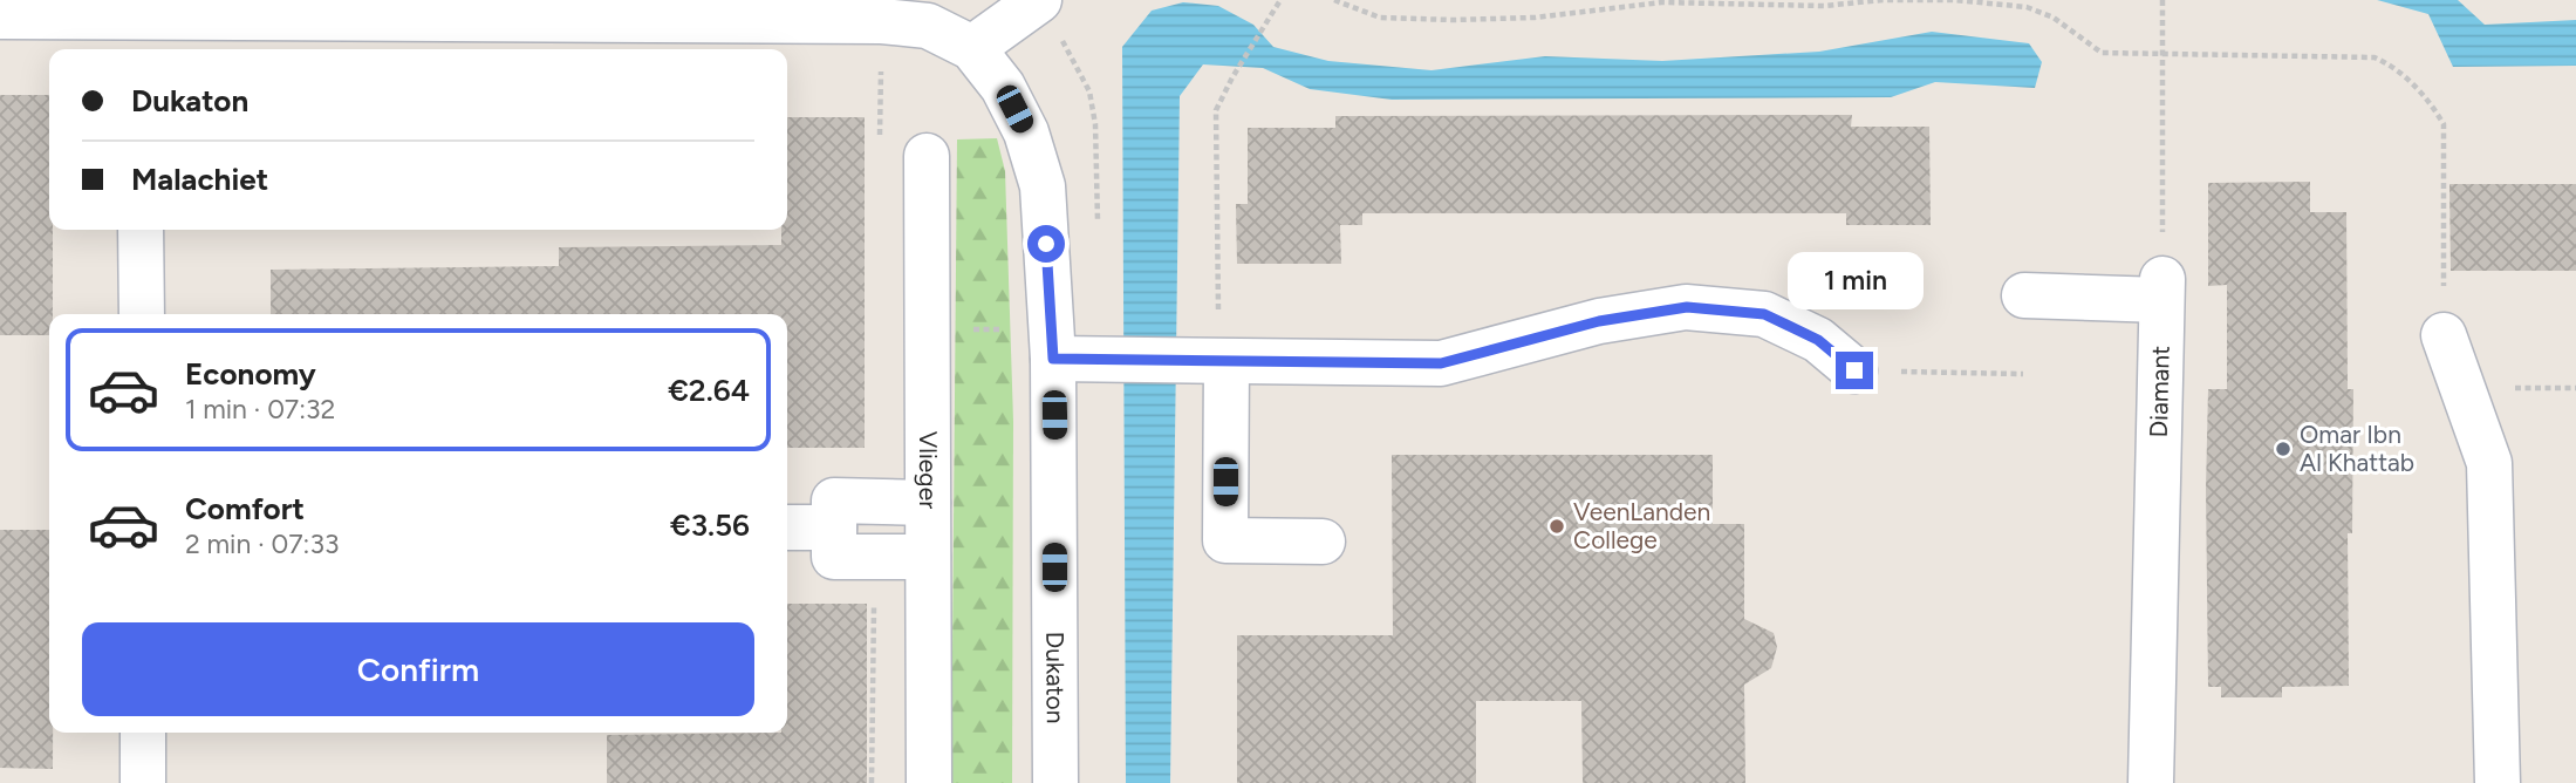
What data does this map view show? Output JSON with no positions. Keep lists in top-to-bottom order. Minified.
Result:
{"streets":{"street":["Diamant","Vlieger","Dukaton"]},"places":["Omar Ibn Al Khattab","VeenLanden College"],"page":{"banner":["Dukaton","Malachiet"],"bubble":"1 min","list":[{"name":"Economy","note":"1 min · 07:32","value":"€2.64"},{"name":"Comfort","note":"2 min · 07:33","value":"€3.56"}],"buttons":"Confirm"}}
